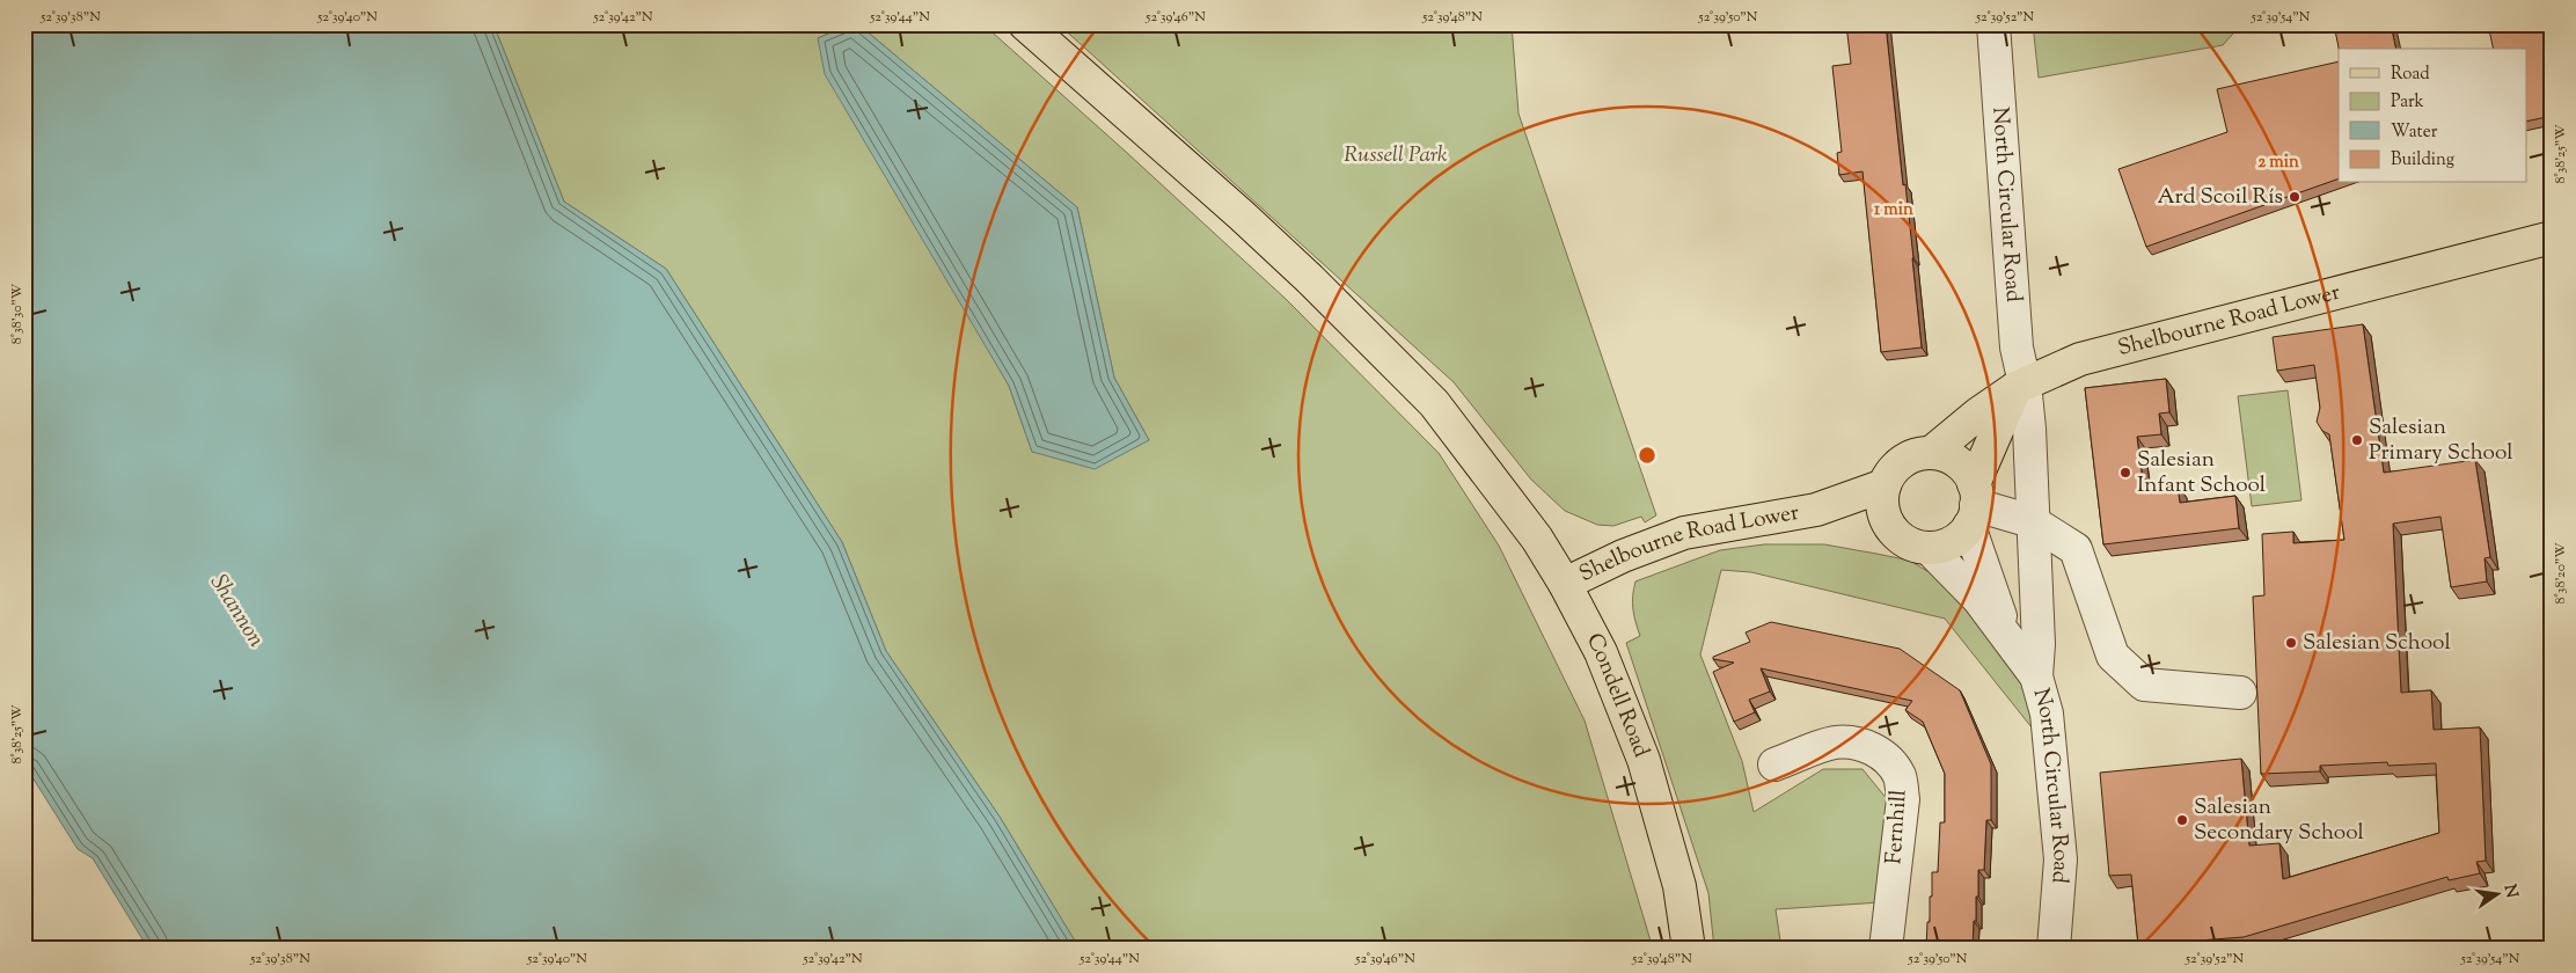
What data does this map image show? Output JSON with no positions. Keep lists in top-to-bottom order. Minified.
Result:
{"streets":{"main road":["Shelbourne Road Lower","Condell Road"],"street":["North Circular Road","Fernhill"]},"crossings":[["North Circular Road","Shelbourne Road Lower"],["Shelbourne Road Lower","Condell Road"]],"water":["Shannon"],"parks":["Russell Park"],"places":["Ard Scoil Rís","Salesian Primary School","Salesian Infant School","Salesian School","Salesian Secondary School"],"legend":["Road","Park","Water","Building"],"north":"right","coordinates":["52°39'38\"N","52°39'40\"N","52°39'42\"N","52°39'44\"N","52°39'46\"N","52°39'48\"N","52°39'50\"N","52°39'52\"N","52°39'54\"N","8°38'25\"W","8°38'30\"W","8°38'20\"W"],"rings":["2 min","1 min"]}
